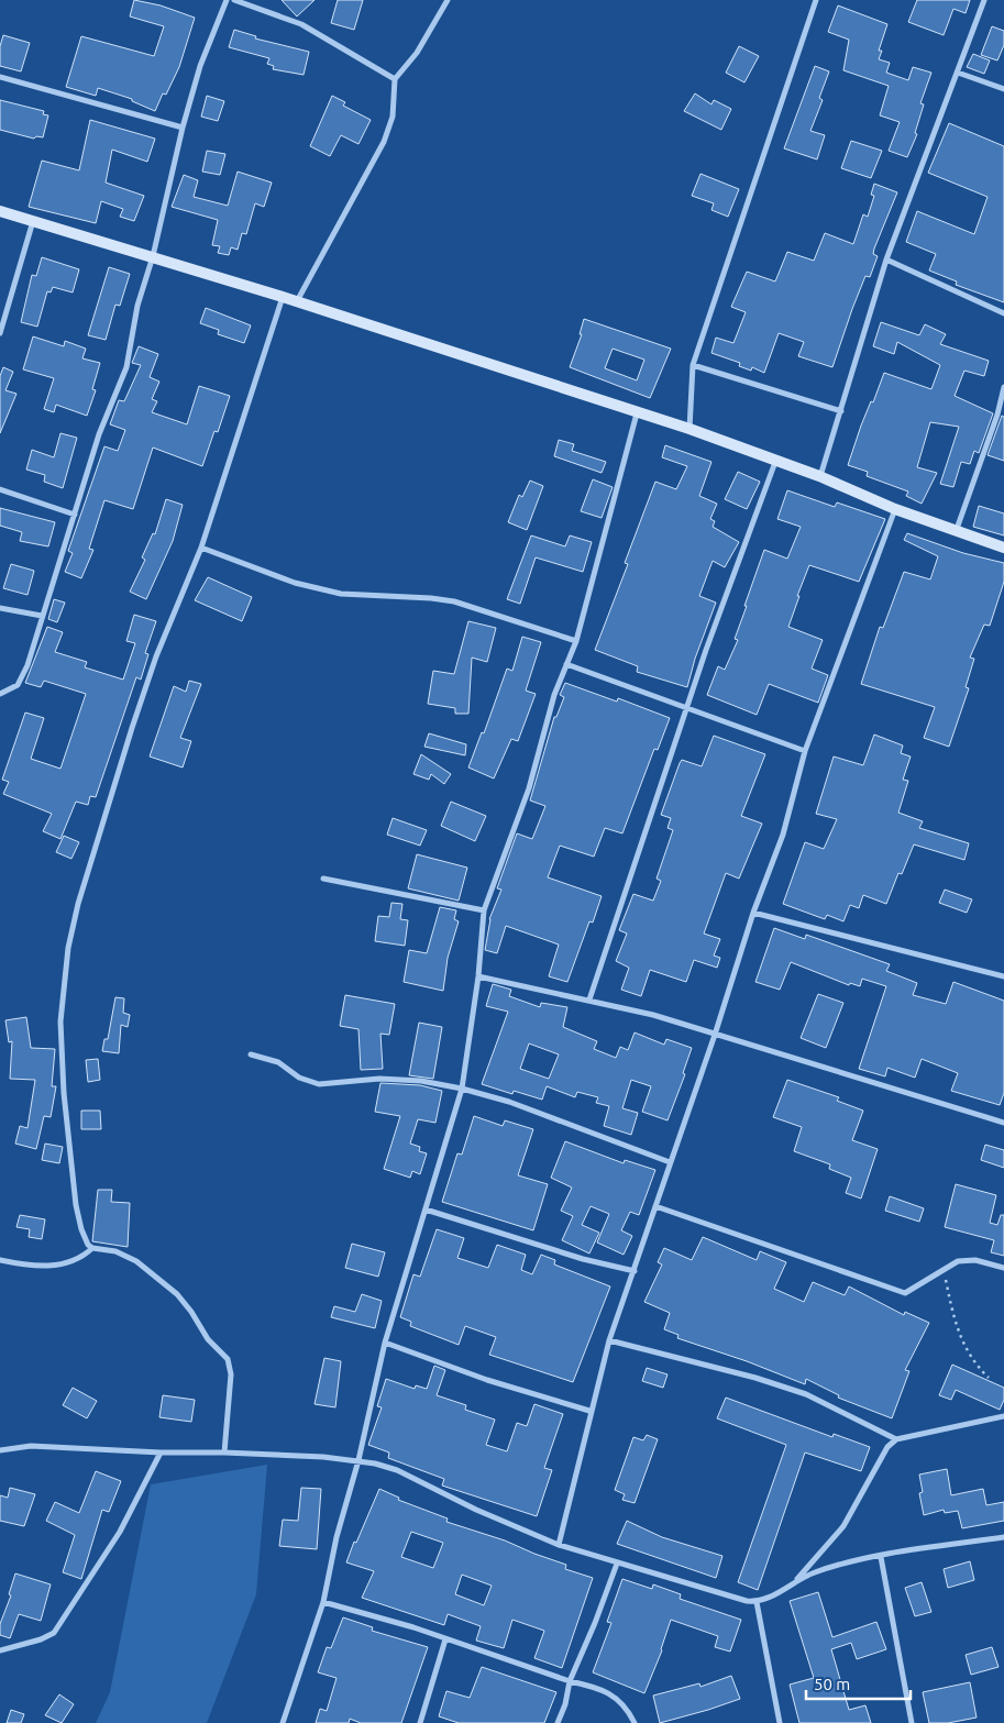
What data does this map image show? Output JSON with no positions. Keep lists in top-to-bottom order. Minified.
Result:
{"scale_bar":"50 m"}
